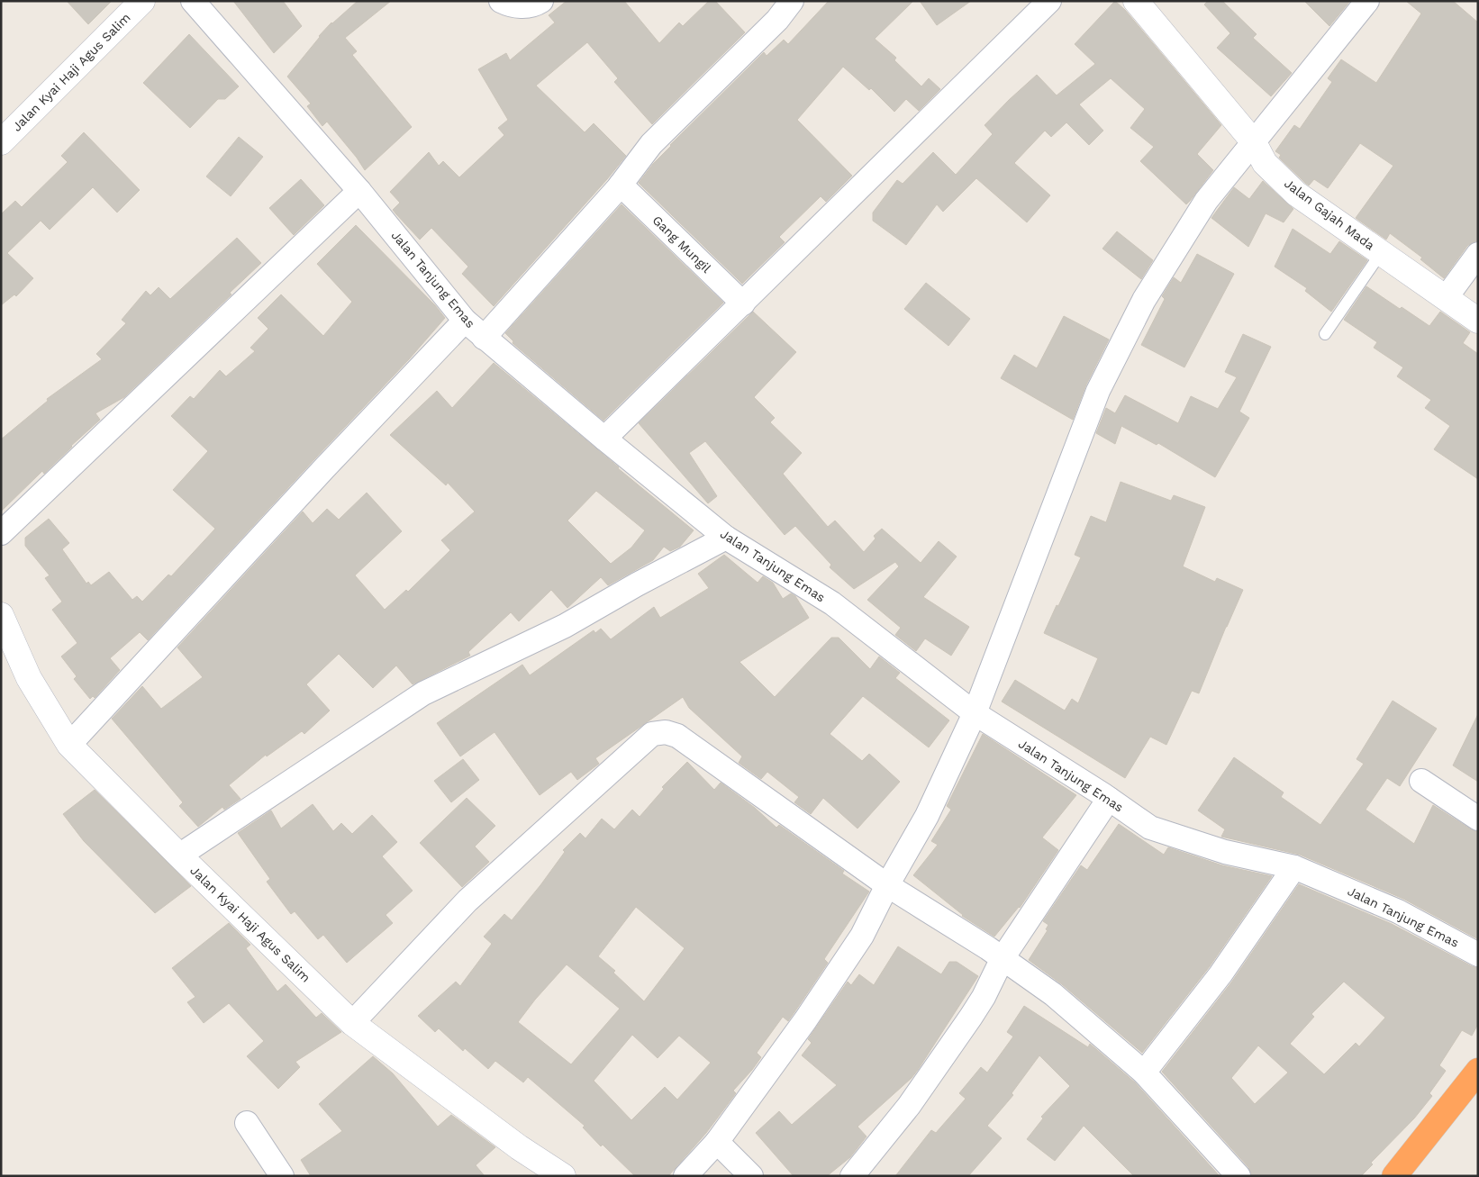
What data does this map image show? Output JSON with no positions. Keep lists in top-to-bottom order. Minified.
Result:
{"streets":{"street":["Jalan Kyai Haji Agus Salim","Jalan Gajah Mada","Gang Mungil","Jalan Tanjung Emas"]}}
